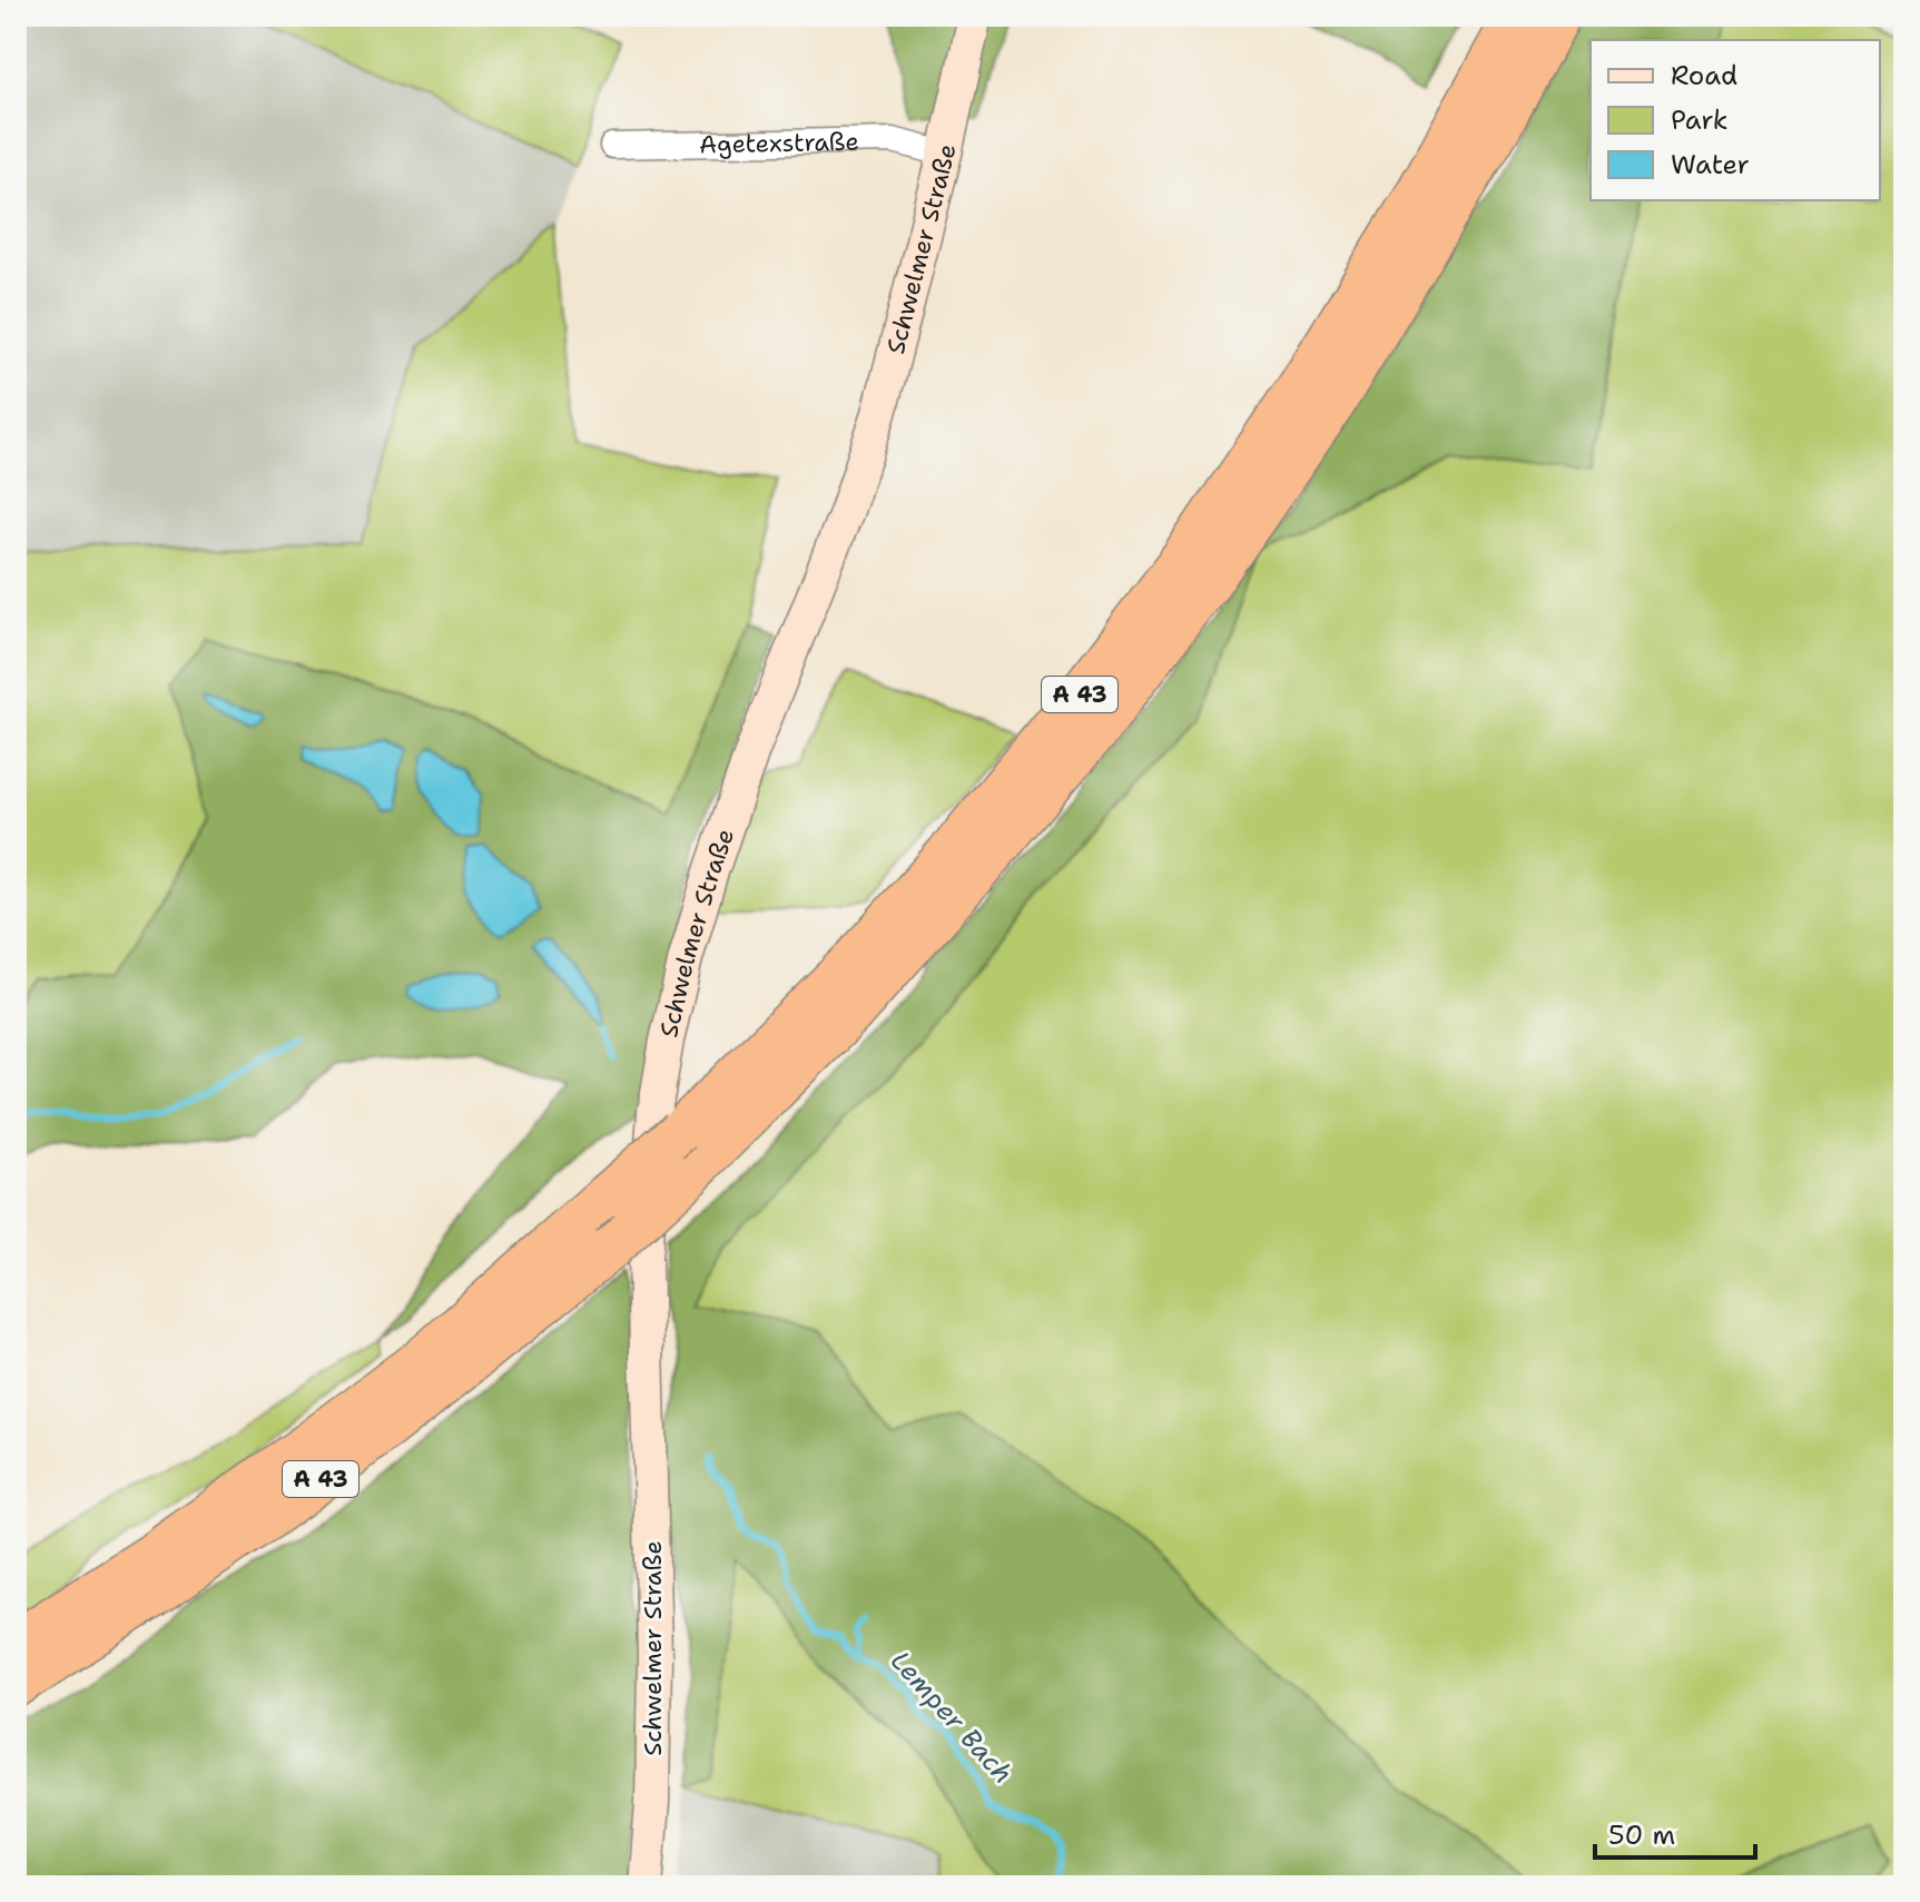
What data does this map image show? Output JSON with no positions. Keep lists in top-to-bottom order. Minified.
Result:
{"streets":{"highway":["A 43"],"main road":["Schwelmer Straße"],"street":["Agetexstraße"]},"crossings":[["Agetexstraße","Schwelmer Straße"]],"water":["Lemper Bach"],"legend":["Road","Park","Water"],"scale_bar":"50 m"}
